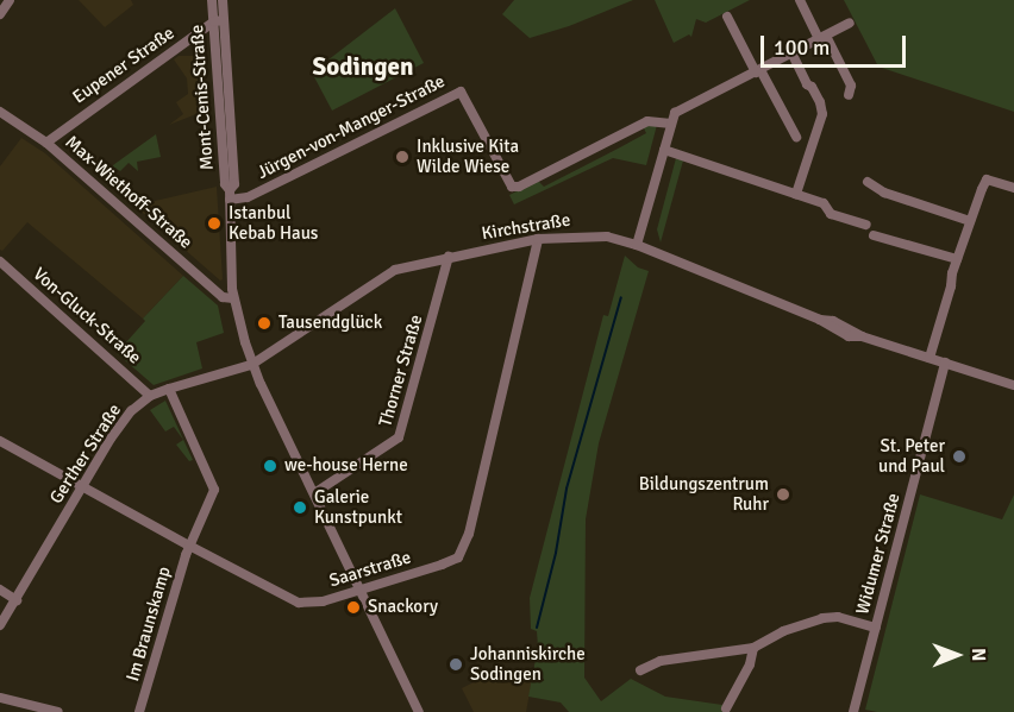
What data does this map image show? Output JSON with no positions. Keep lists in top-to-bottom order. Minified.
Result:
{"streets":{"street":["Eupener Straße","Mont-Cenis-Straße","Jürgen-von-Manger-Straße","Max-Wiethoff-Straße","Kirchstraße","Von-Gluck-Straße","Thorner Straße","Gerther Straße","Widumer Straße","Saarstraße","Im Braunskamp"]},"crossings":[["Eupener Straße","Mont-Cenis-Straße"],["Eupener Straße","Max-Wiethoff-Straße"],["Mont-Cenis-Straße","Jürgen-von-Manger-Straße"],["Mont-Cenis-Straße","Max-Wiethoff-Straße"],["Mont-Cenis-Straße","Kirchstraße"],["Mont-Cenis-Straße","Thorner Straße"],["Mont-Cenis-Straße","Gerther Straße"],["Mont-Cenis-Straße","Saarstraße"],["Kirchstraße","Thorner Straße"],["Kirchstraße","Gerther Straße"],["Kirchstraße","Widumer Straße"],["Kirchstraße","Saarstraße"],["Von-Gluck-Straße","Gerther Straße"],["Gerther Straße","Saarstraße"],["Gerther Straße","Im Braunskamp"],["Saarstraße","Im Braunskamp"]],"districts":["Sodingen"],"places":["Inklusive Kita Wilde Wiese","Istanbul Kebab Haus","Tausendglück","St. Peter und Paul","we-house Herne","Bildungszentrum Ruhr","Galerie Kunstpunkt","Snackory","Johanniskirche Sodingen"],"scale_bar":"100 m","north":"right"}
